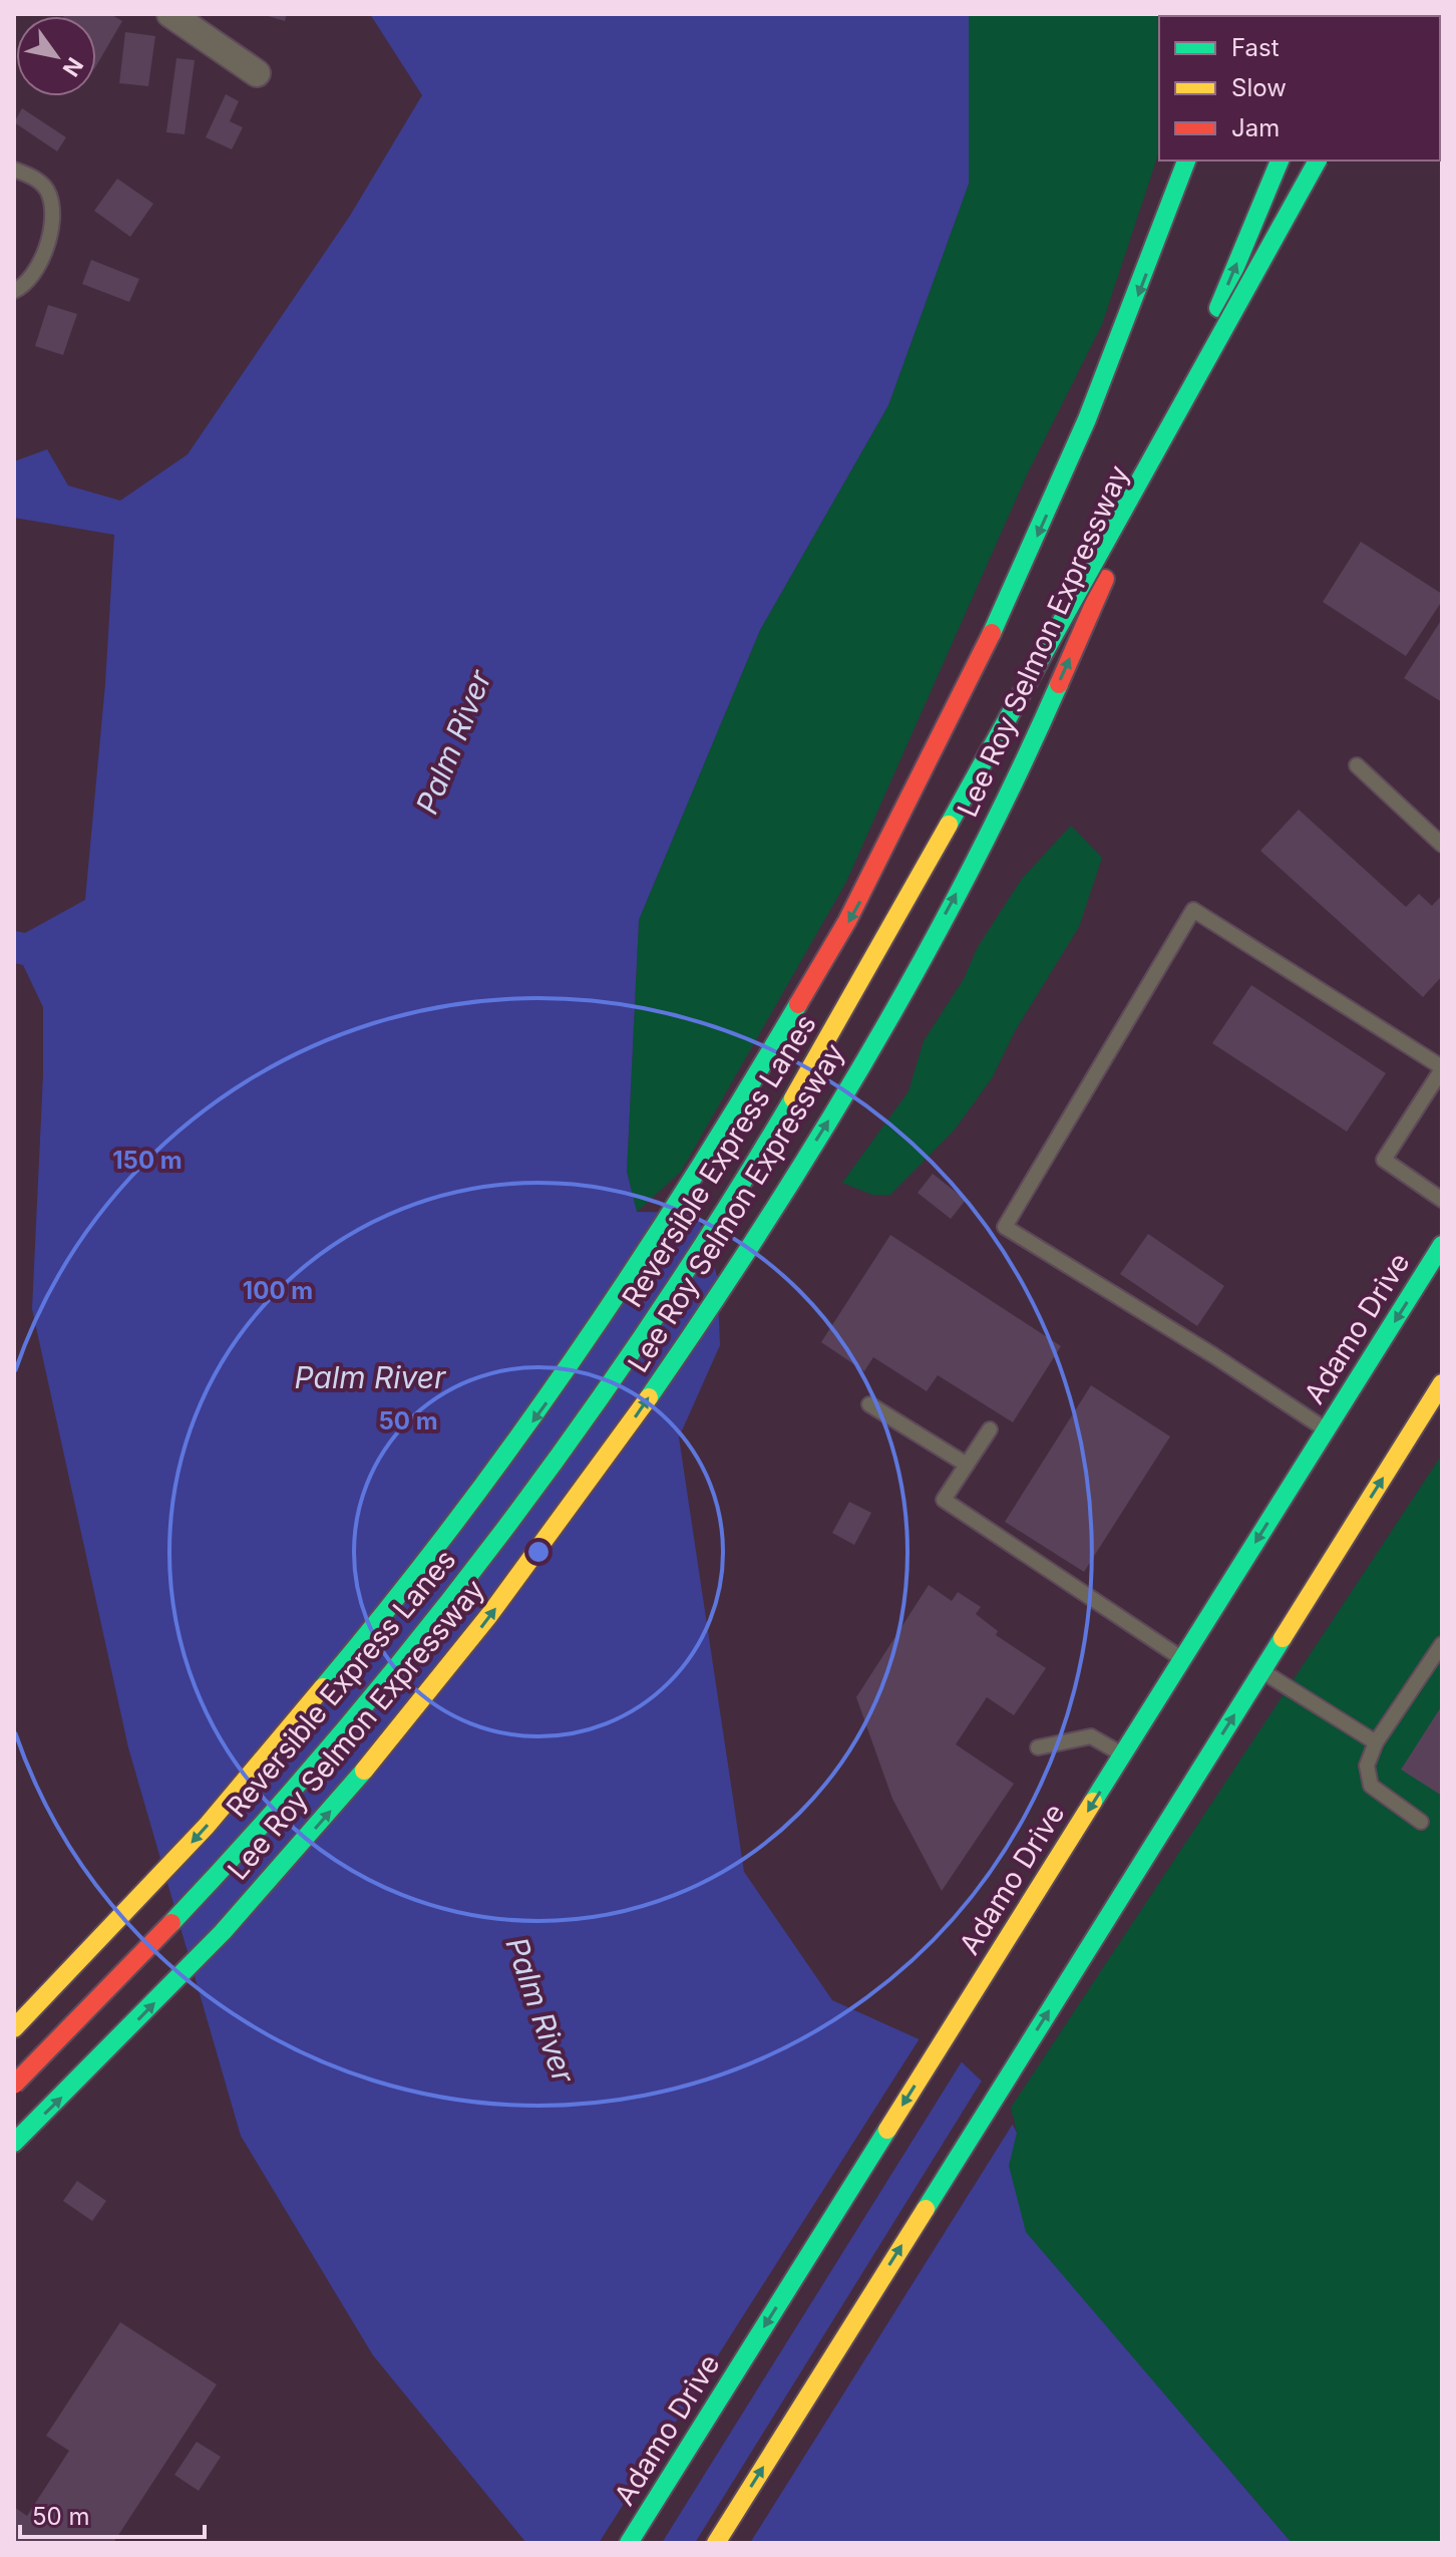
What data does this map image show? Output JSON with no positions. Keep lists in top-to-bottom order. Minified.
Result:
{"streets":{"main road":["Lee Roy Selmon Expressway","Reversible Express Lanes","Adamo Drive"]},"water":["Palm River"],"legend":["Fast","Slow","Jam"],"scale_bar":"50 m","north":"bottom right","rings":["150 m","100 m","50 m"]}
